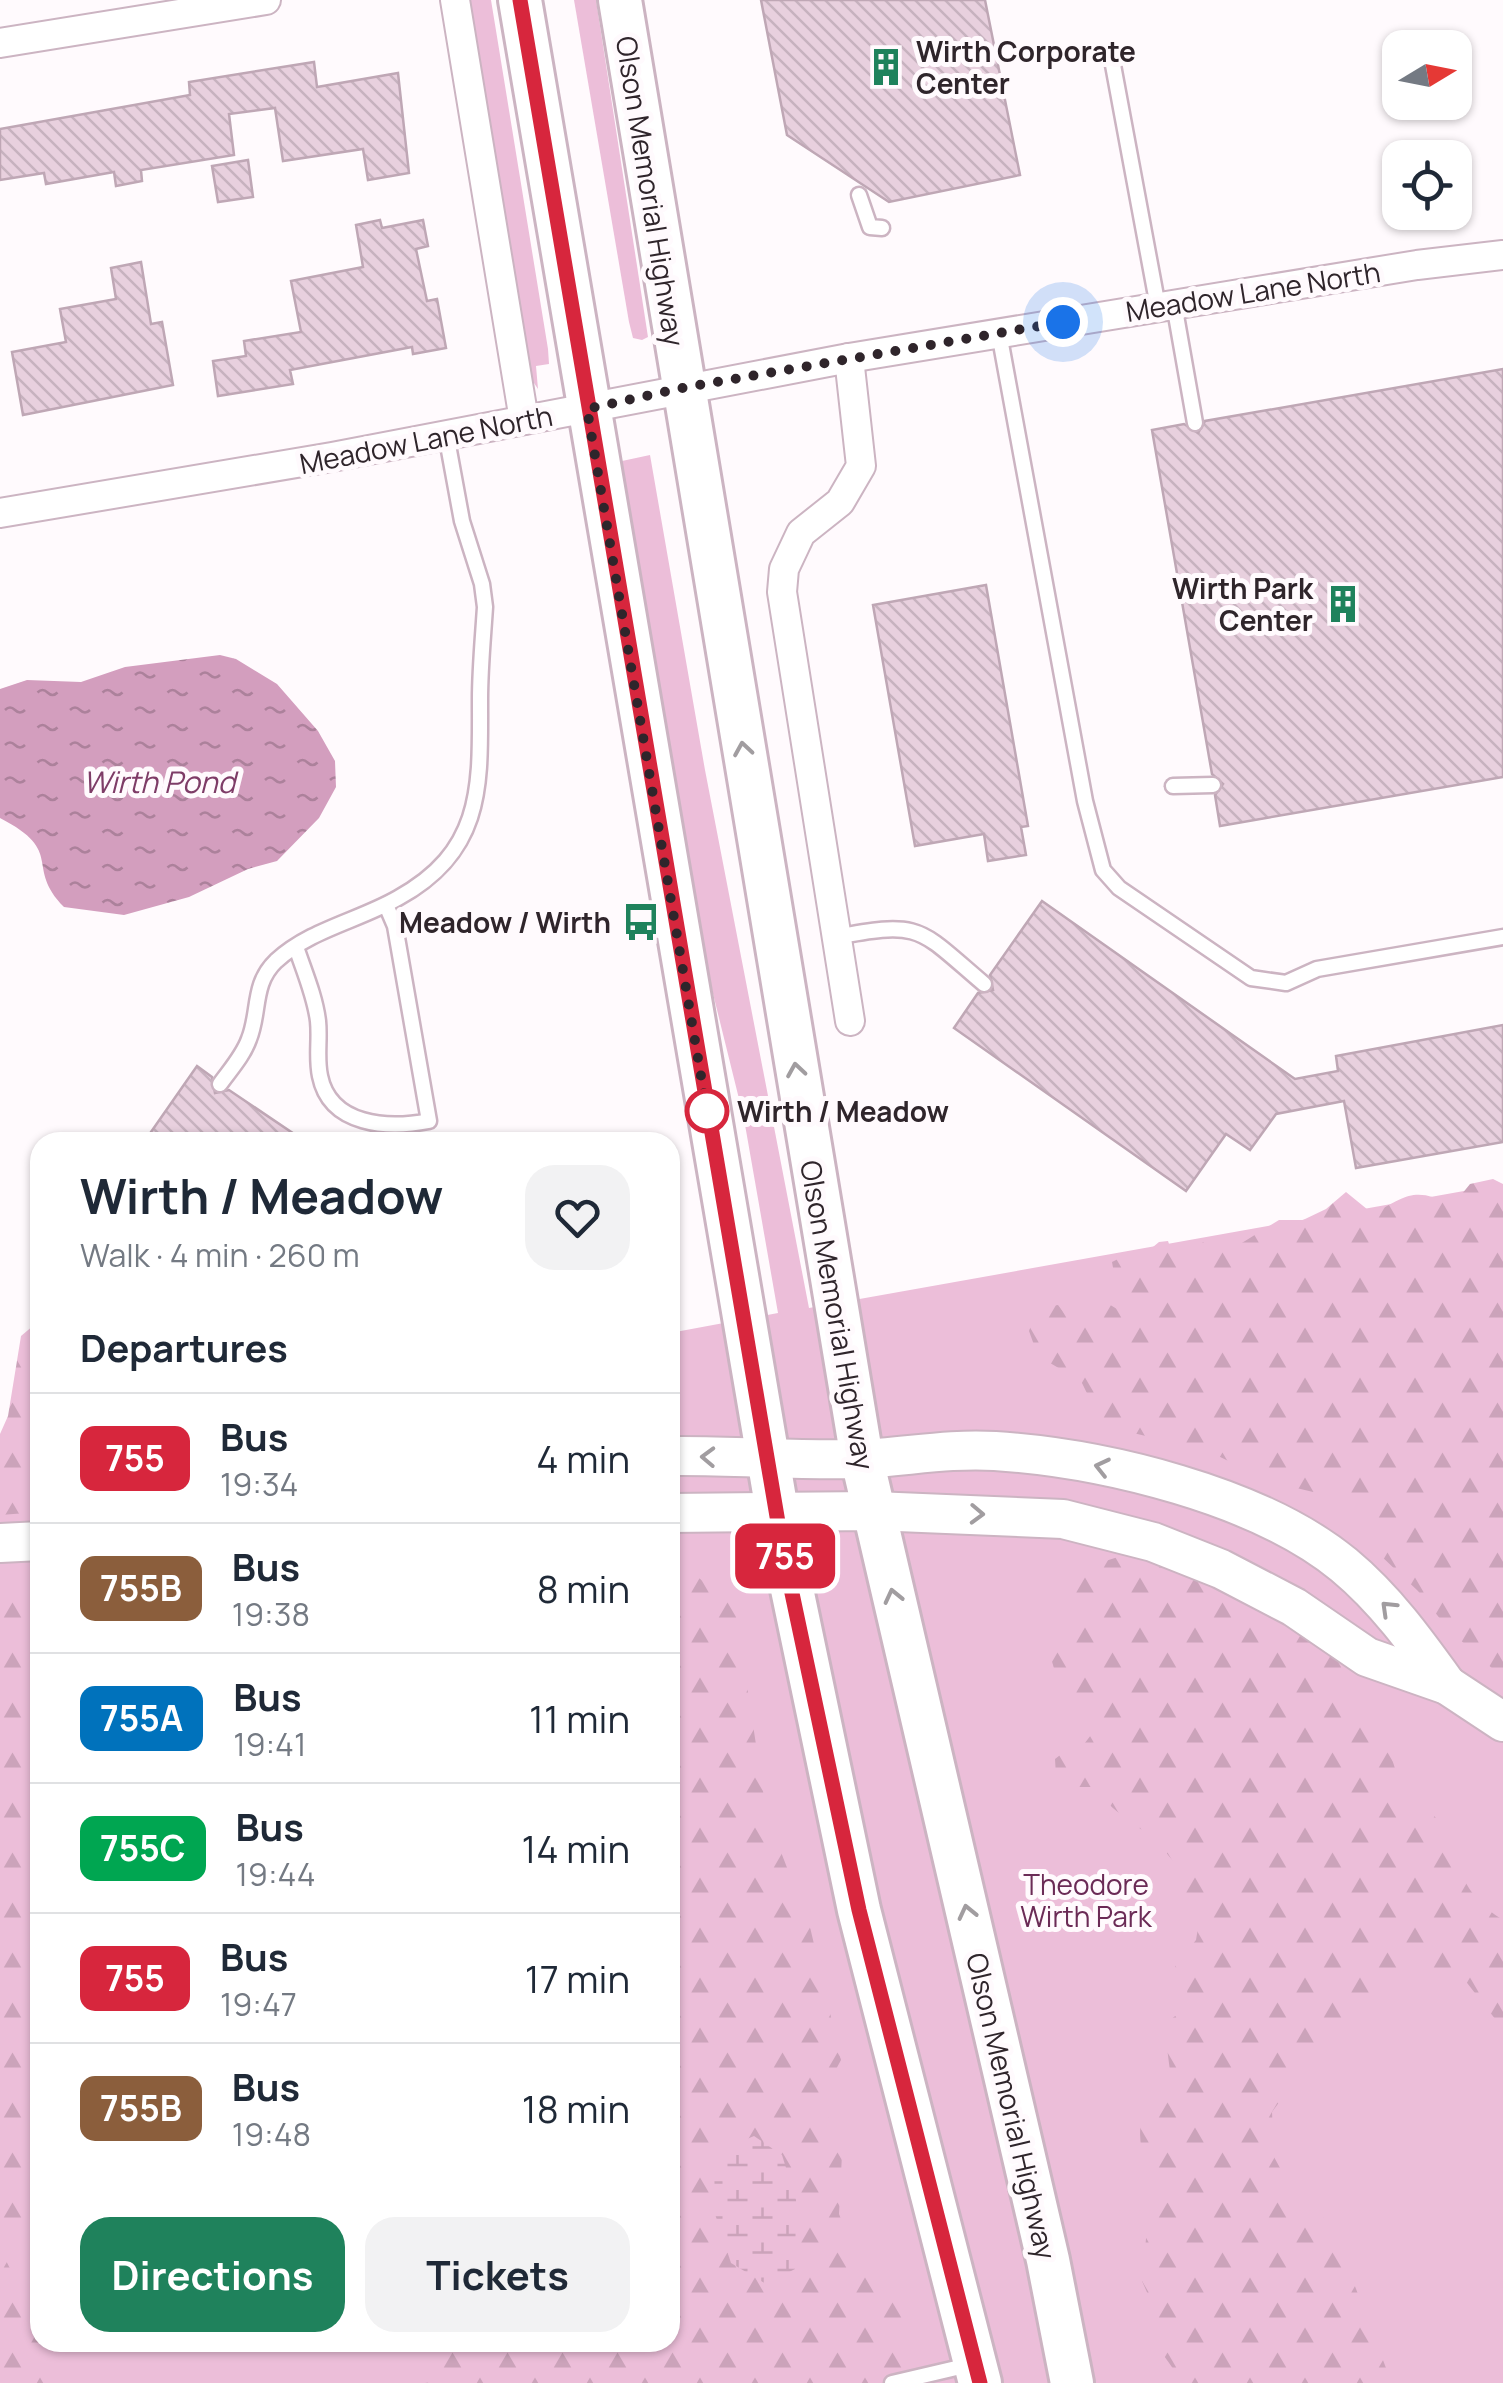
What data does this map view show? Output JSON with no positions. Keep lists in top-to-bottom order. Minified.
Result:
{"streets":{"main road":["Olson Memorial Highway"],"street":["Meadow Lane North"]},"crossings":[["Olson Memorial Highway","Meadow Lane North"]],"water":["Wirth Pond"],"parks":["Theodore Wirth Park"],"places":{"building":["Wirth Corporate Center","Wirth Park Center"],"bus stop":["Meadow / Wirth"],"other":["Wirth / Meadow"]},"lines":["bus line 755"],"north":"right","page":{"on_map":"755","heading":[["Wirth / Meadow","Walk · 4 min · 260 m"],"Departures"],"list":[{"mark":"755","name":"Bus","note":"19:34","value":"4 min"},{"mark":"755B","name":"Bus","note":"19:38","value":"8 min"},{"mark":"755A","name":"Bus","note":"19:41","value":"11 min"},{"mark":"755C","name":"Bus","note":"19:44","value":"14 min"},{"mark":"755","name":"Bus","note":"19:47","value":"17 min"},{"mark":"755B","name":"Bus","note":"19:48","value":"18 min"}],"buttons":["Directions","Tickets"]}}
